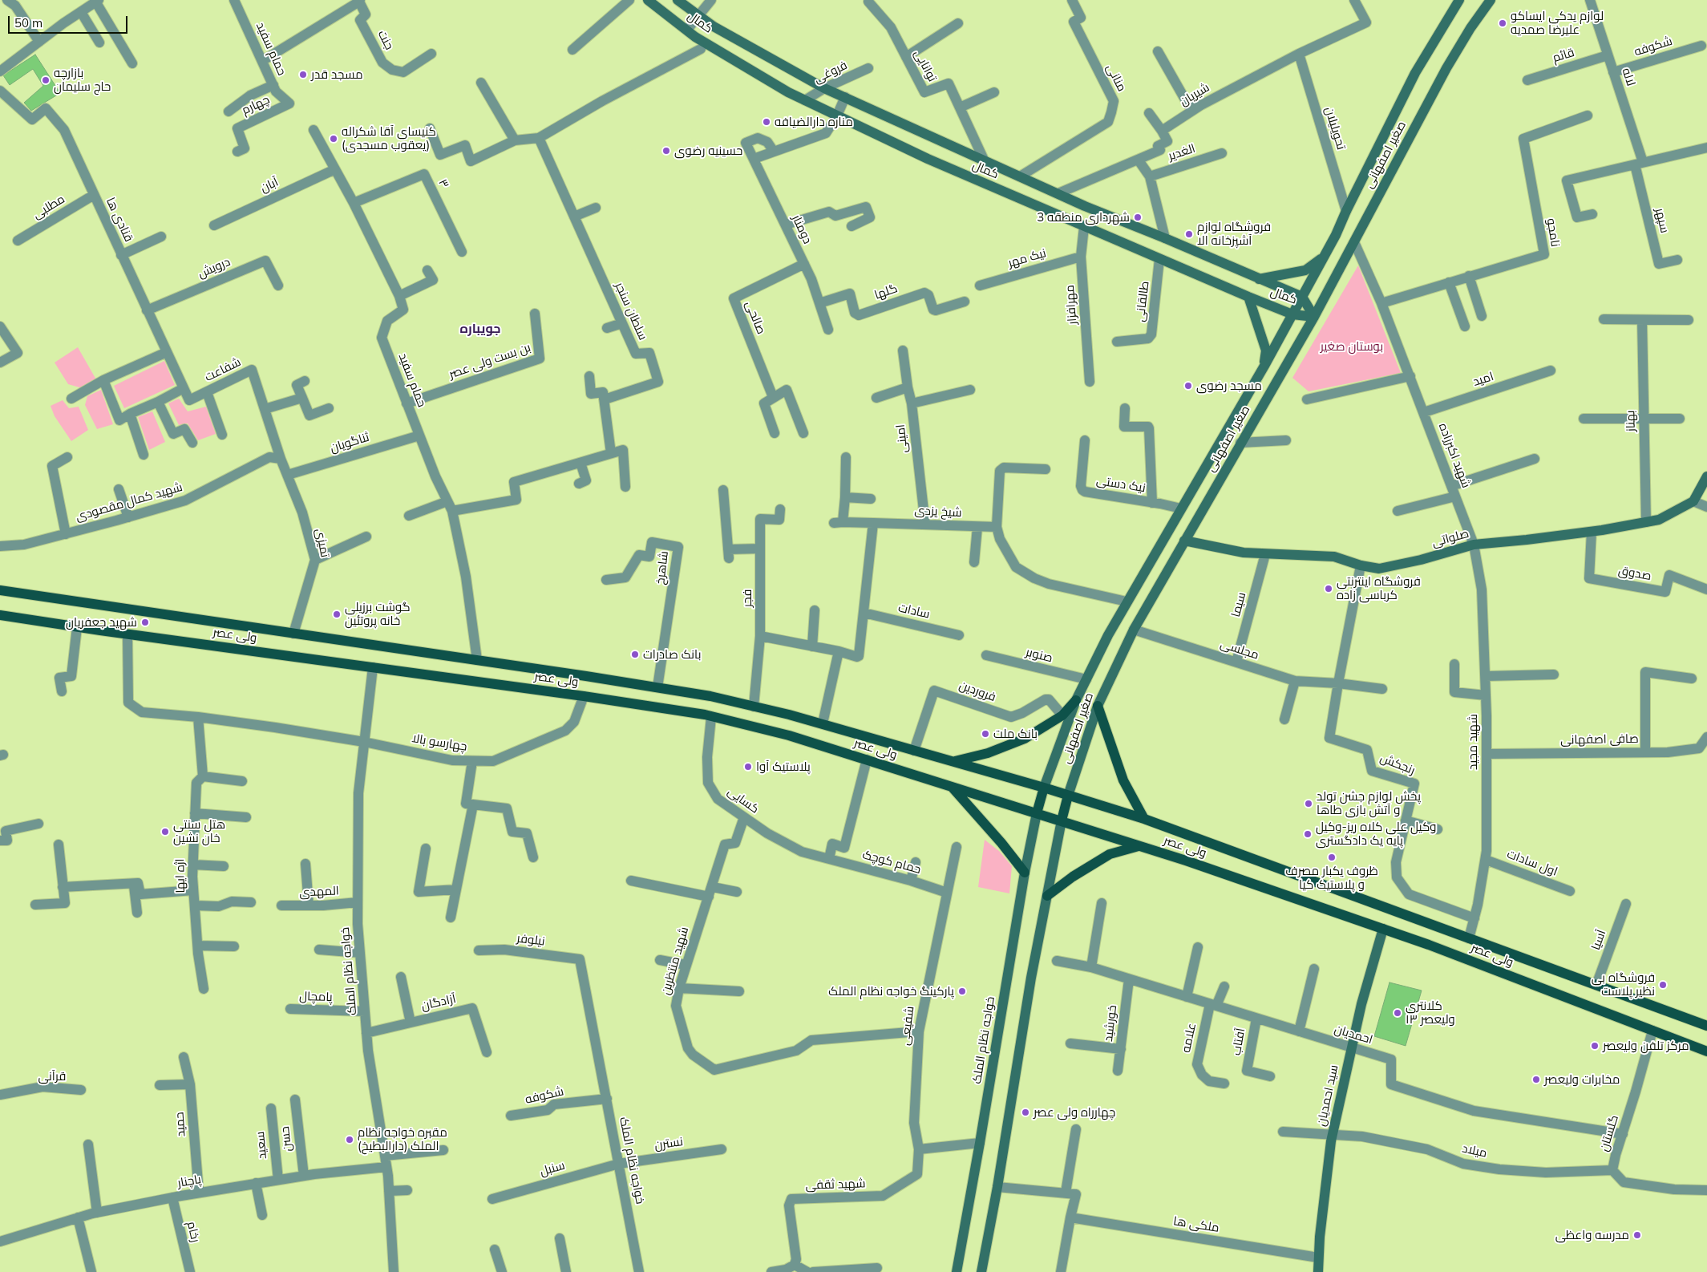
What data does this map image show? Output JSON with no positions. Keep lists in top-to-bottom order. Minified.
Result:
{"streets":{"main road":["کمال","صغیر اصفهانی","صلواتی","ولی عصر","خواجه نظام الملک","سید احمدیان"],"street":["جنت","شکوفه","حمام سفید","قائم","توانایی","فروغی","لاله","منانی","شیریان","چهارم","تحویلیلان","الغدیر","۳","آبان","مطلبی","قنادی ها","سپهر","دومنار","نامجو","نیک مهر","درویش","گلها","طالقانی","مهرافزار","سلطان سنجر","صالحی","بن بست ولی عصر","شفاعت","امید","بهناز","امینی","ثناگویان","شهید اکبرزاده","نیک دستی","شهید کمال مقصودی","شیخ یزدی","تمیزی","شاهرخ","صدوق","فجر","سیما","سادات","مجلسی","صنوبر","فروردین","صافی اصفهانی","شهید مجید","چهارسو بالا","رنجکش","کسایی","حمام کوچک","اول سادات","اژه ایها","المهدی","نیلوفر","آسیا","شهید منتظرین","پامچال","آزادگان","خورشید","شفیعی","احمدیان","علامه","آفتاب","قرآنی","حمید","گلستان","حسن","نسترن","سعید","میلاد","سنبل","پاچنار","شهید ثقفی","ملکی ها","رخام"]},"crossings":[["کمال","توانایی"],["کمال","فروغی"],["کمال","منانی"],["کمال","صغیر اصفهانی"],["کمال","طالقانی"],["کمال","مهرافزار"],["شکوفه","لاله"],["شکوفه","خواجه نظام الملک"],["حمام سفید","چهارم"],["حمام سفید","۳"],["حمام سفید","آبان"],["حمام سفید","بن بست ولی عصر"],["حمام سفید","ثناگویان"],["حمام سفید","ولی عصر"],["قائم","لاله"],["لاله","سپهر"],["شیریان","تحویلیلان"],["تحویلیلان","صغیر اصفهانی"],["صغیر اصفهانی","شهید اکبرزاده"],["صغیر اصفهانی","نیک دستی"],["صغیر اصفهانی","صلواتی"],["صغیر اصفهانی","ولی عصر"],["صغیر اصفهانی","مجلسی"],["صغیر اصفهانی","صنوبر"],["مطلبی","قنادی ها"],["قنادی ها","درویش"],["قنادی ها","شفاعت"],["دومنار","گلها"],["دومنار","صالحی"],["نامجو","شهید اکبرزاده"],["نیک مهر","مهرافزار"],["شفاعت","شهید کمال مقصودی"],["شفاعت","تمیزی"],["امید","شهید اکبرزاده"],["بهناز","صلواتی"],["امینی","شیخ یزدی"],["ثناگویان","تمیزی"],["شهید اکبرزاده","صلواتی"],["شهید اکبرزاده","شهید مجید"],["شهید کمال مقصودی","تمیزی"],["صلواتی","صدوق"],["صلواتی","سیما"],["صلواتی","شهید مجید"],["صلواتی","رنجکش"],["تمیزی","ولی عصر"],["شاهرخ","ولی عصر"],["فجر","ولی عصر"],["سیما","مجلسی"],["ولی عصر","فروردین"],["ولی عصر","شهید مجید"],["ولی عصر","چهارسو بالا"],["ولی عصر","کسایی"],["ولی عصر","آسیا"],["ولی عصر","خواجه نظام الملک"],["ولی عصر","سید احمدیان"],["ولی عصر","گلستان"],["مجلسی","رنجکش"],["صافی اصفهانی","شهید مجید"],["شهید مجید","رنجکش"],["شهید مجید","اول سادات"],["چهارسو بالا","خواجه نظام الملک"],["کسایی","حمام کوچک"],["کسایی","شهید منتظرین"],["حمام کوچک","شفیعی"],["المهدی","خواجه نظام الملک"],["نیلوفر","خواجه نظام الملک"],["شهید منتظرین","شفیعی"],["خواجه نظام الملک","پامچال"],["خواجه نظام الملک","آزادگان"],["خواجه نظام الملک","نسترن"],["خواجه نظام الملک","سنبل"],["خواجه نظام الملک","پاچنار"],["خورشید","احمدیان"],["شفیعی","شهید ثقفی"],["احمدیان","علامه"],["احمدیان","آفتاب"],["احمدیان","سید احمدیان"],["احمدیان","گلستان"],["سید احمدیان","میلاد"],["سید احمدیان","ملکی ها"],["حمید","پاچنار"],["گلستان","میلاد"],["حسن","پاچنار"],["نسترن","سنبل"],["سعید","پاچنار"],["پاچنار","رخام"]],"districts":["جویباره"],"parks":["بوستان صغیر"],"places":["لوازم یدکی ایساکو علیرضا صمدیه","مسجد قدر","بازارچه حاج سلیمان","مناره دارالضیافه","کنیسای آقا شکراله (یعقوب مسجدی)","حسینیه رضوی","شهرداری منطقه 3","فروشگاه لوازم آشپزخانه الا","مسجد رضوی","فروشگاه اینترنتی کرباسی زاده","گوشت برزیلی خانه پروتئین","شهید جعفریان","بانک صادرات","بانک ملت","پلاستیک آوا","پخش لوازم جشن تولد و آتش بازی طاها","هتل سنتی خان نشین","وکیل علی کلاه ریز-وکیل پایه یک دادگستری","ظروف یکبار مصرف و پلاستیک کیا","فروشگاه بی نظیر پلاست","پارکینگ خواجه نظام الملک","کلانتری ۱۳ ولیعصر","مرکز تلفن ولیعصر","مخابرات ولیعصر","چهارراه ولی عصر","مقبره خواجه نظام الملک (دارالبطیخ)","مدرسه واعظی"],"scale_bar":"50 m"}
